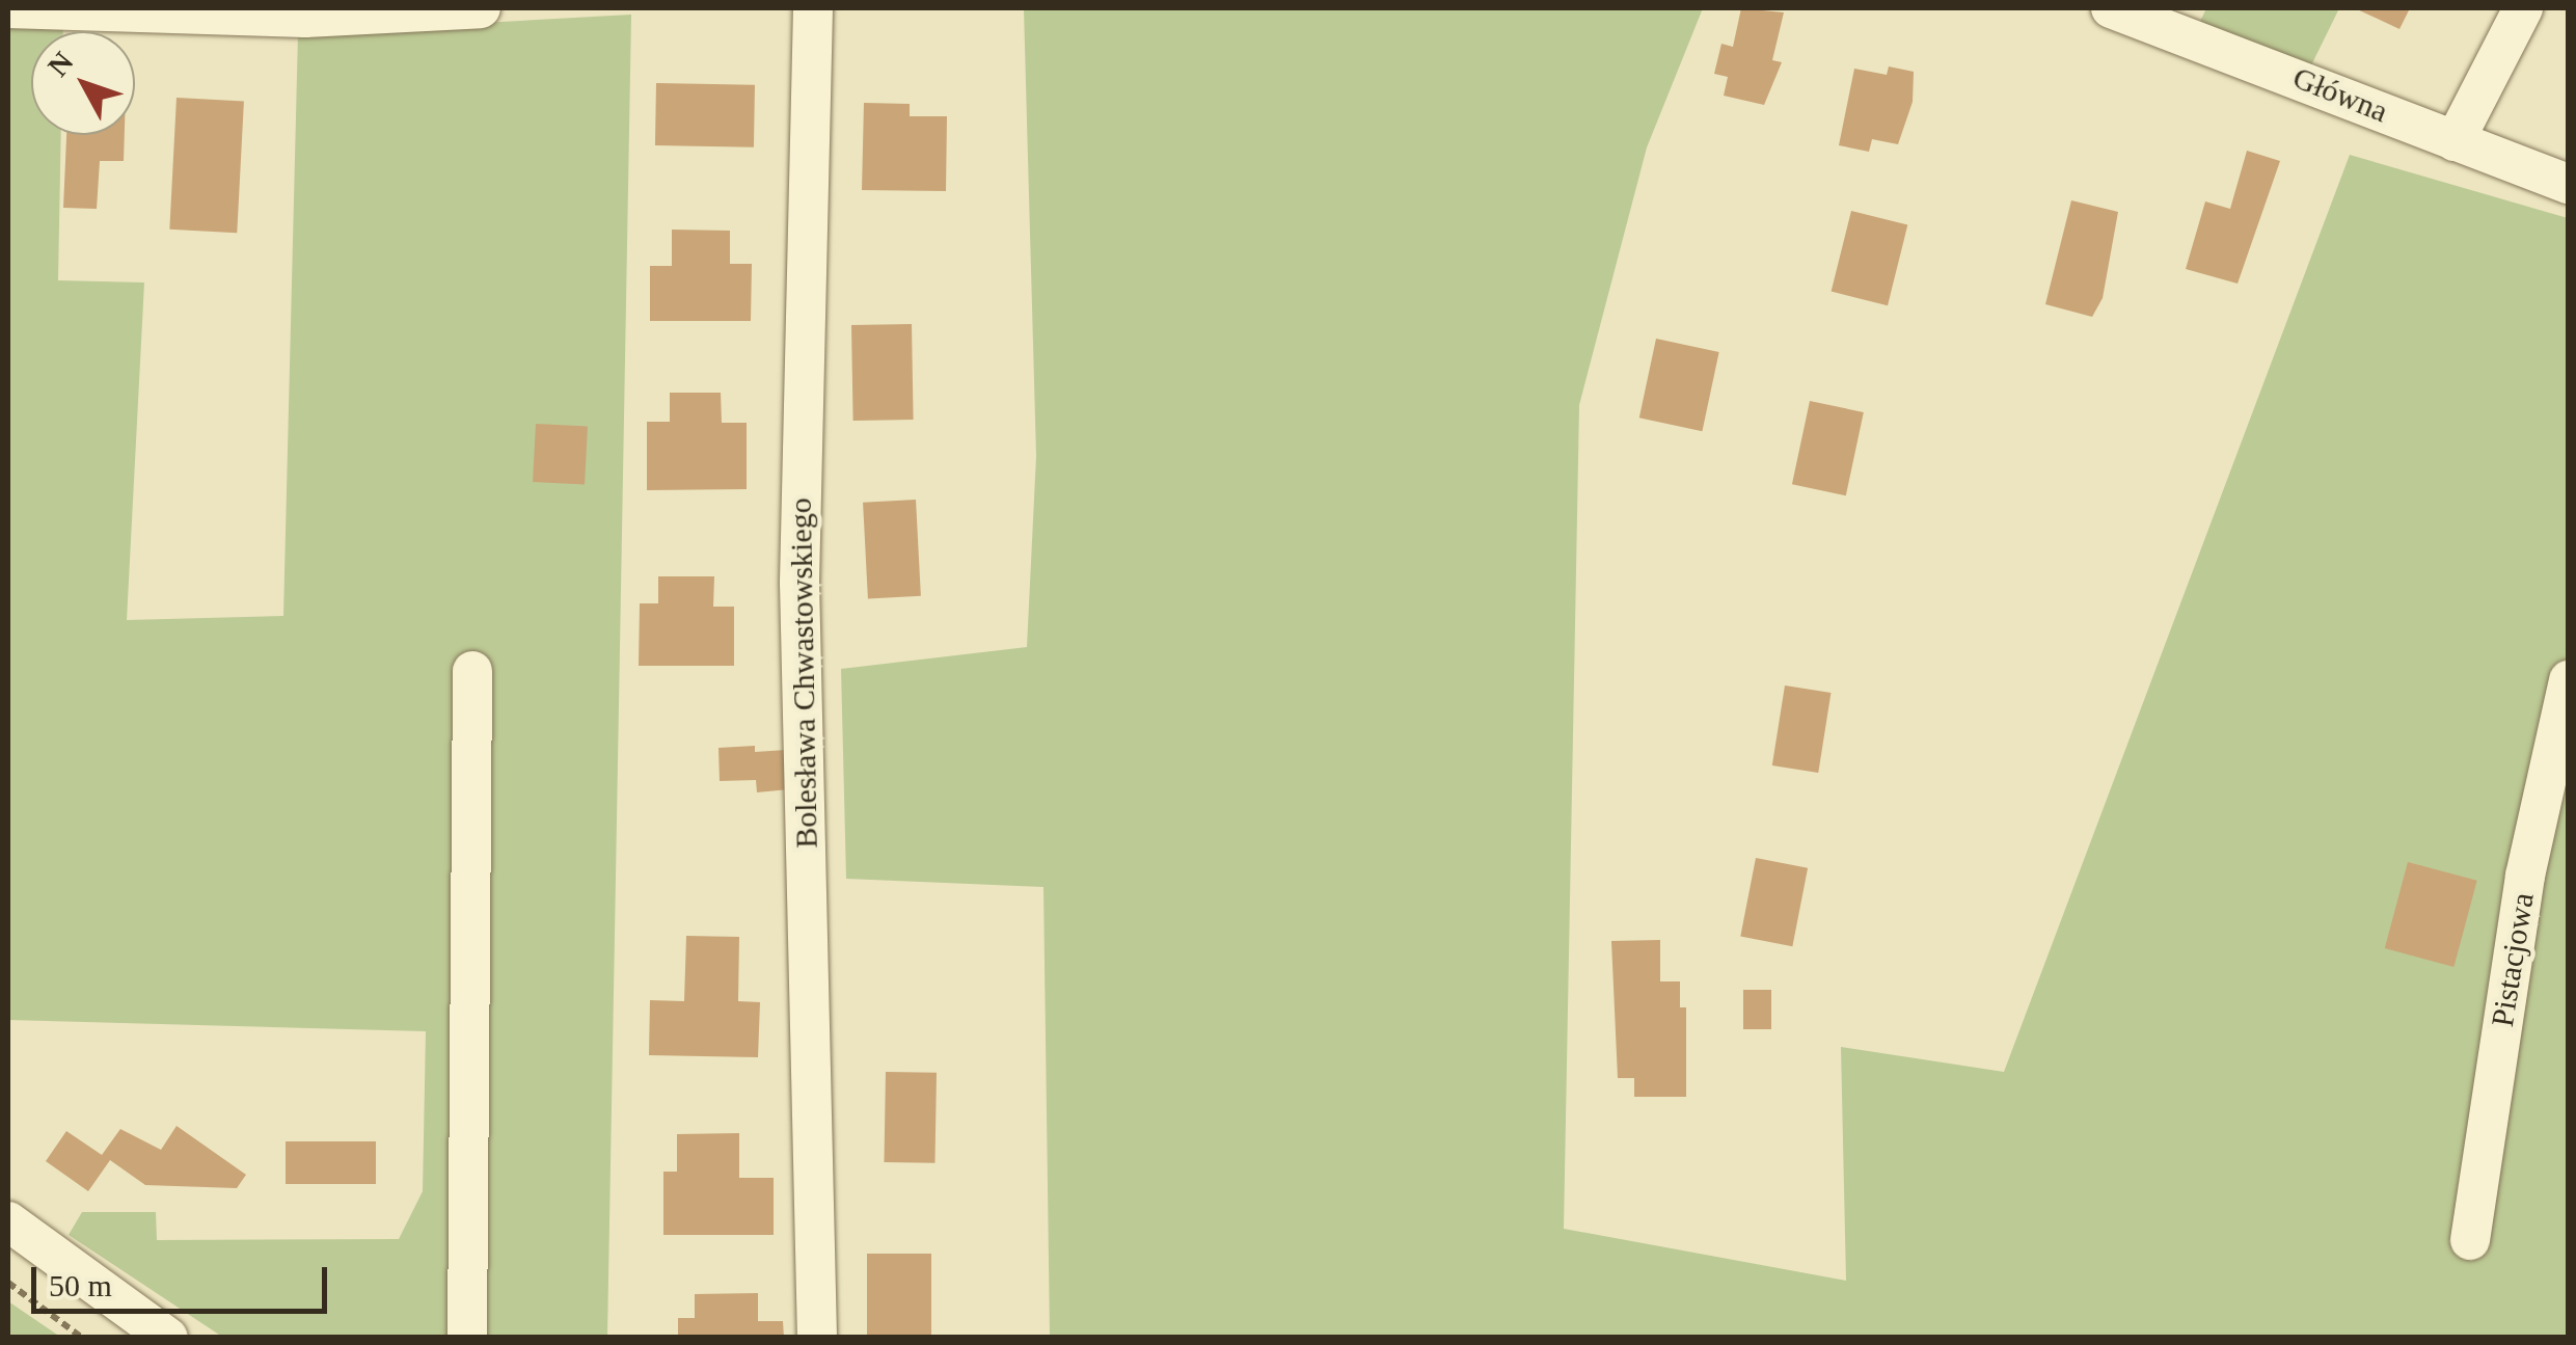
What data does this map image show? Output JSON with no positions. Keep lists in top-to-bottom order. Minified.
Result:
{"streets":{"street":["Główna","Bolesława Chwastowskiego","Pistacjowa"]},"scale_bar":"50 m","north":"top left"}
